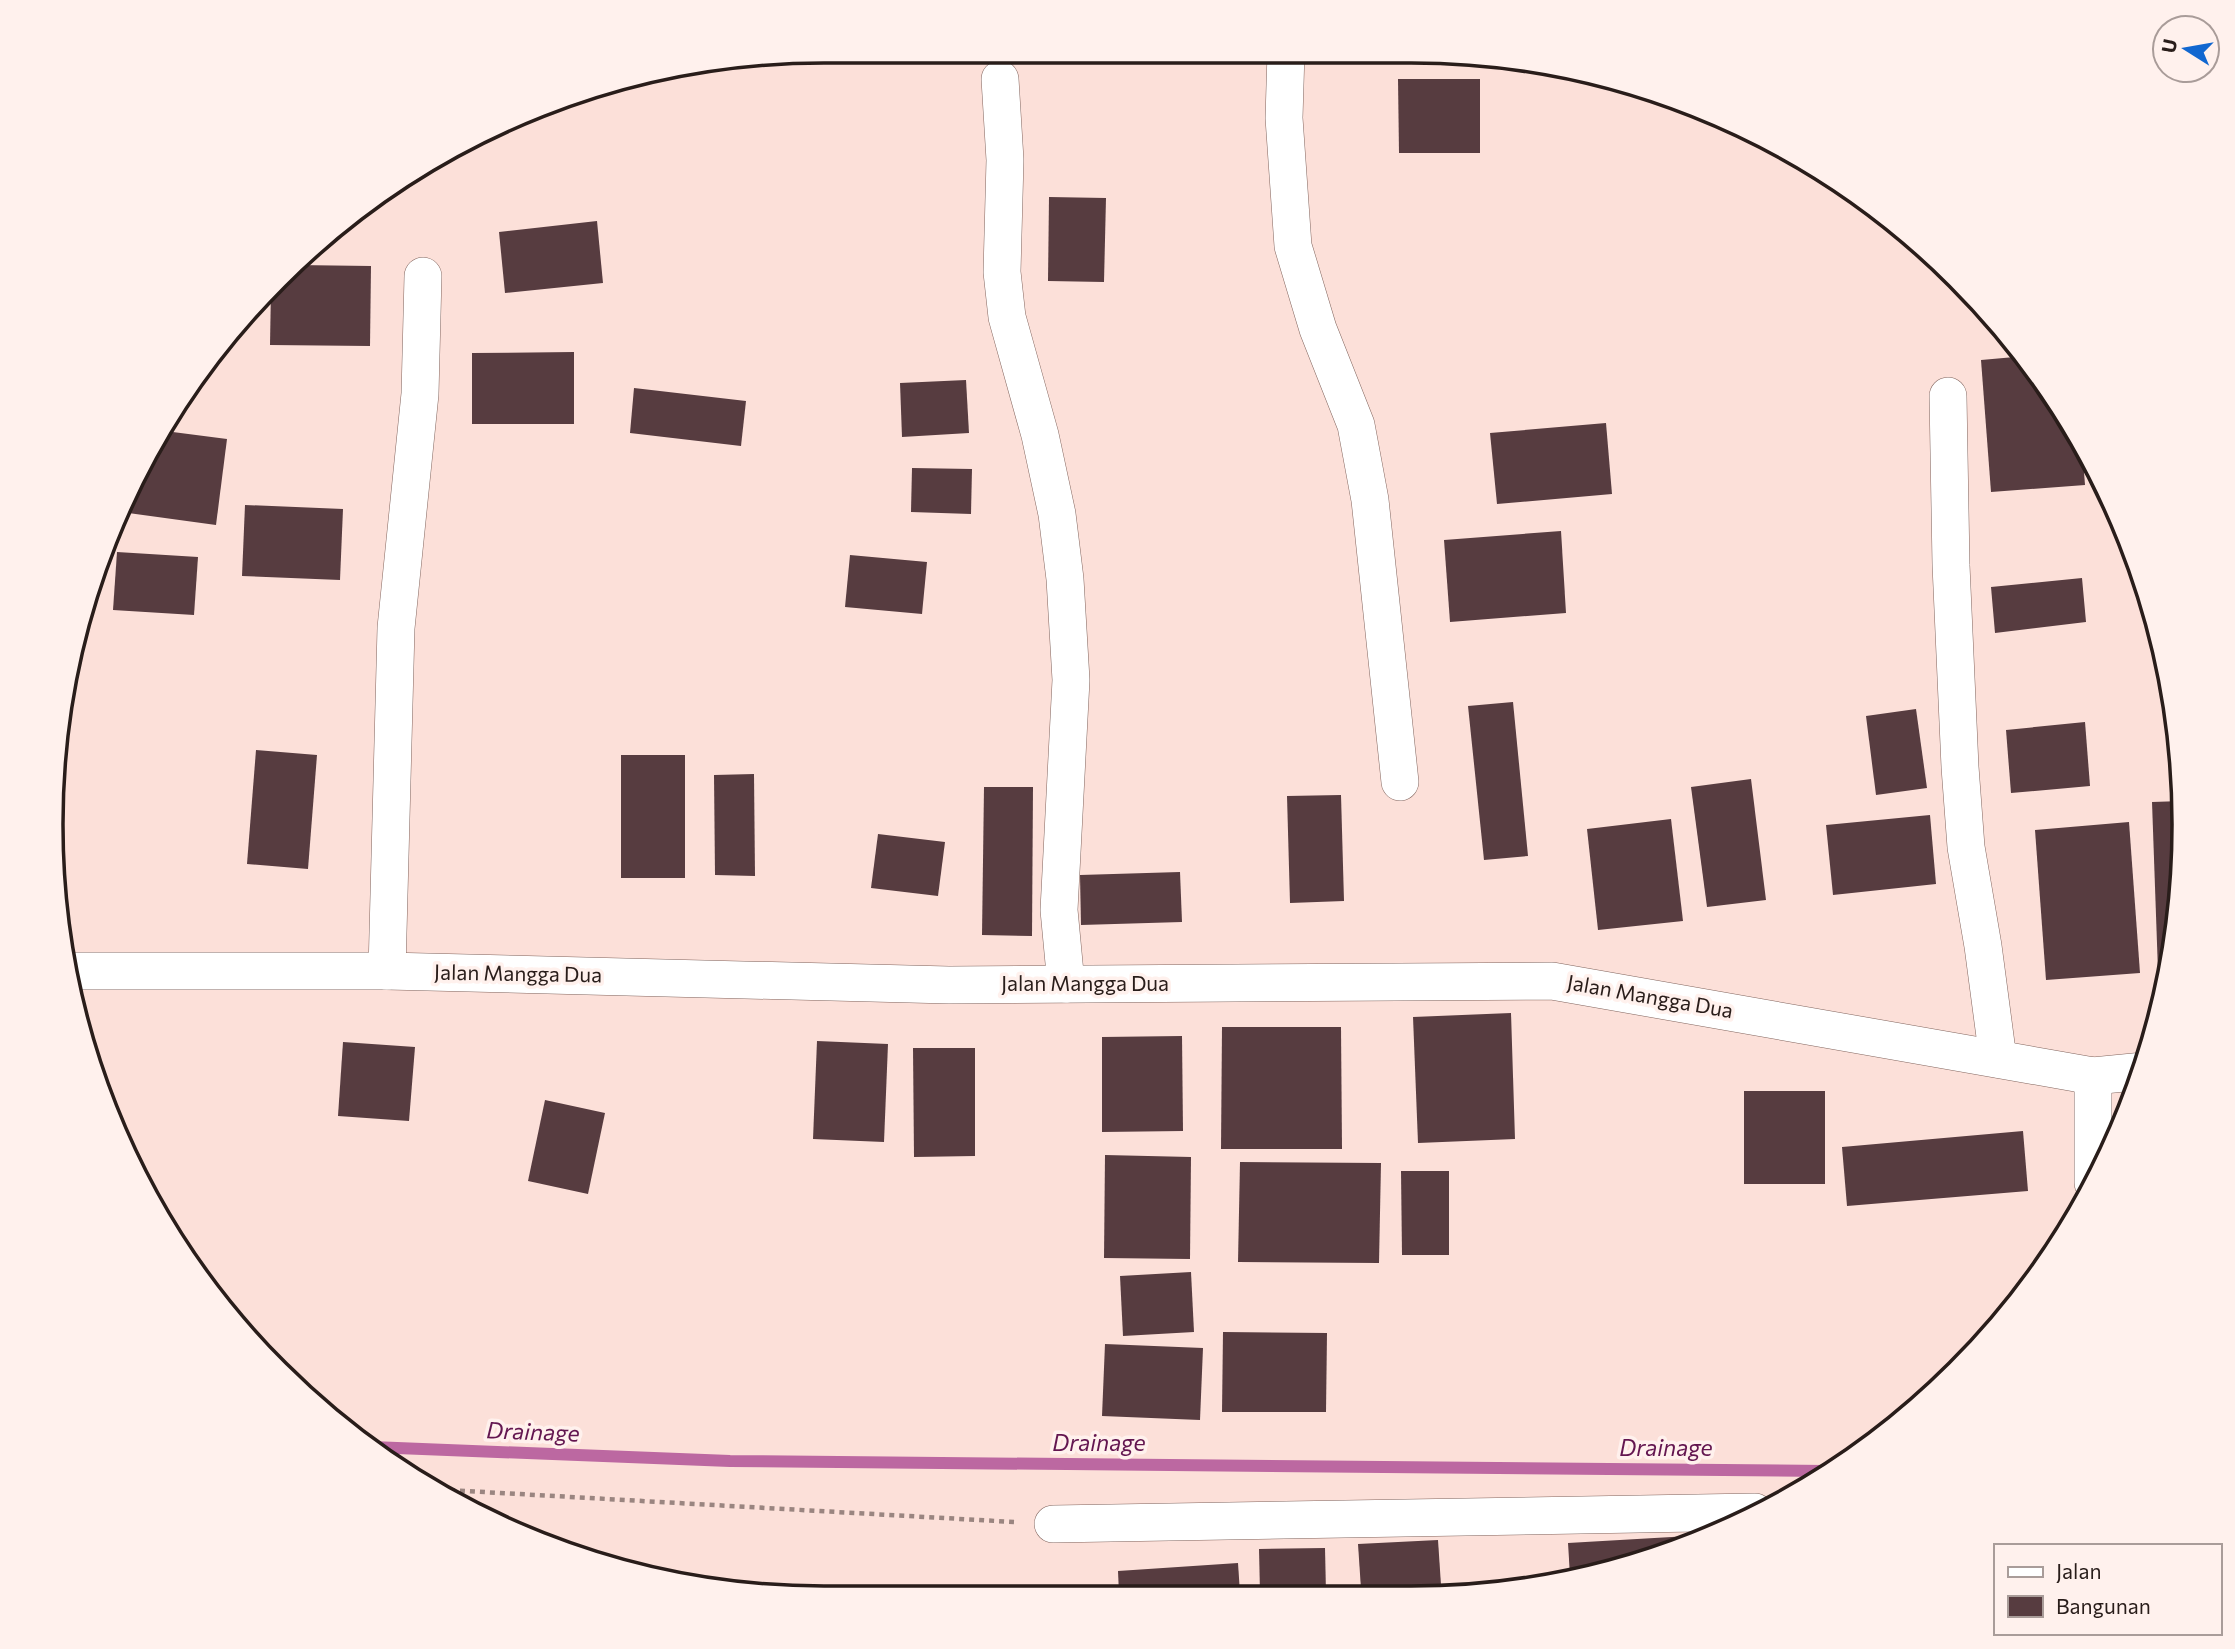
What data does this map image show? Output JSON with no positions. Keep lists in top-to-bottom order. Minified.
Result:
{"streets":{"street":["Jalan Mangga Dua"]},"water":["Drainage"],"legend":["Jalan","Bangunan"],"north":"left"}
